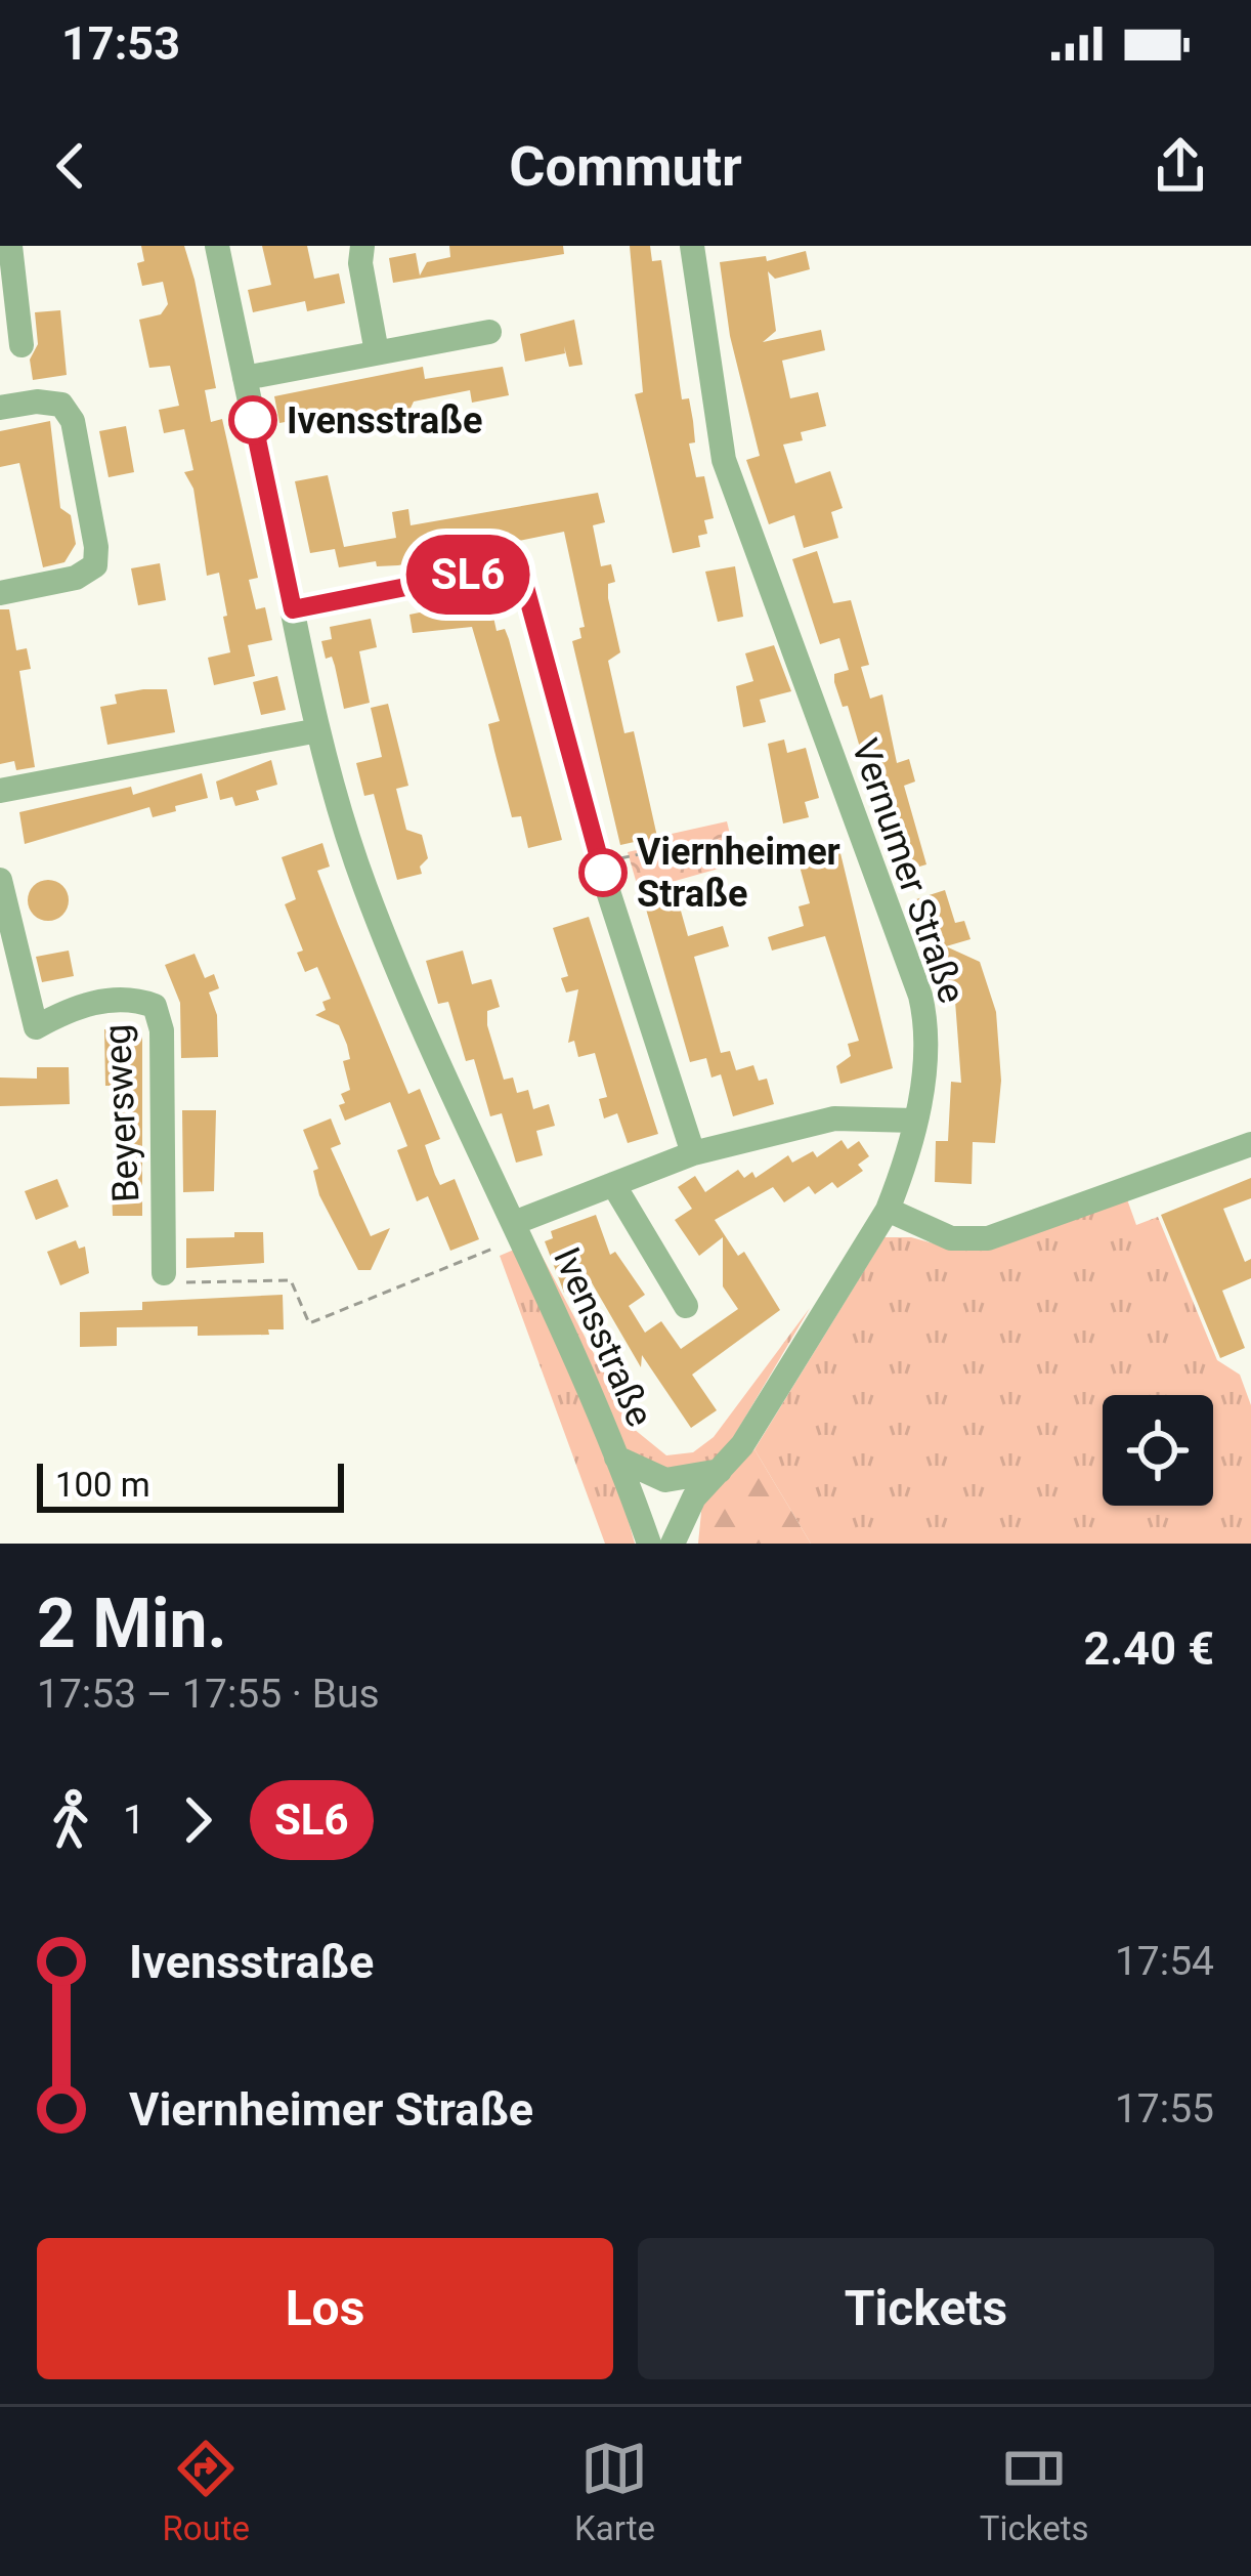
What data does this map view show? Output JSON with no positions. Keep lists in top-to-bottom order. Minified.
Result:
{"streets":{"street":["Vernumer Straße","Beyersweg","Ivensstraße"]},"places":["Ivensstraße","Viernheimer Straße"],"lines":["bus line SL6"],"scale_bar":"100 m","page":{"status":"17:53","header":"Commutr","on_map":"SL6","scale":"100 m","heading":["2 Min.","17:53 – 17:55 · Bus","2.40 €"],"legs":["1","SL6"],"list":[{"name":"Ivensstraße","value":"17:54"},{"name":"Viernheimer Straße","value":"17:55"}],"buttons":["Los","Tickets"],"tabs":["Route","Karte","Tickets"]}}
